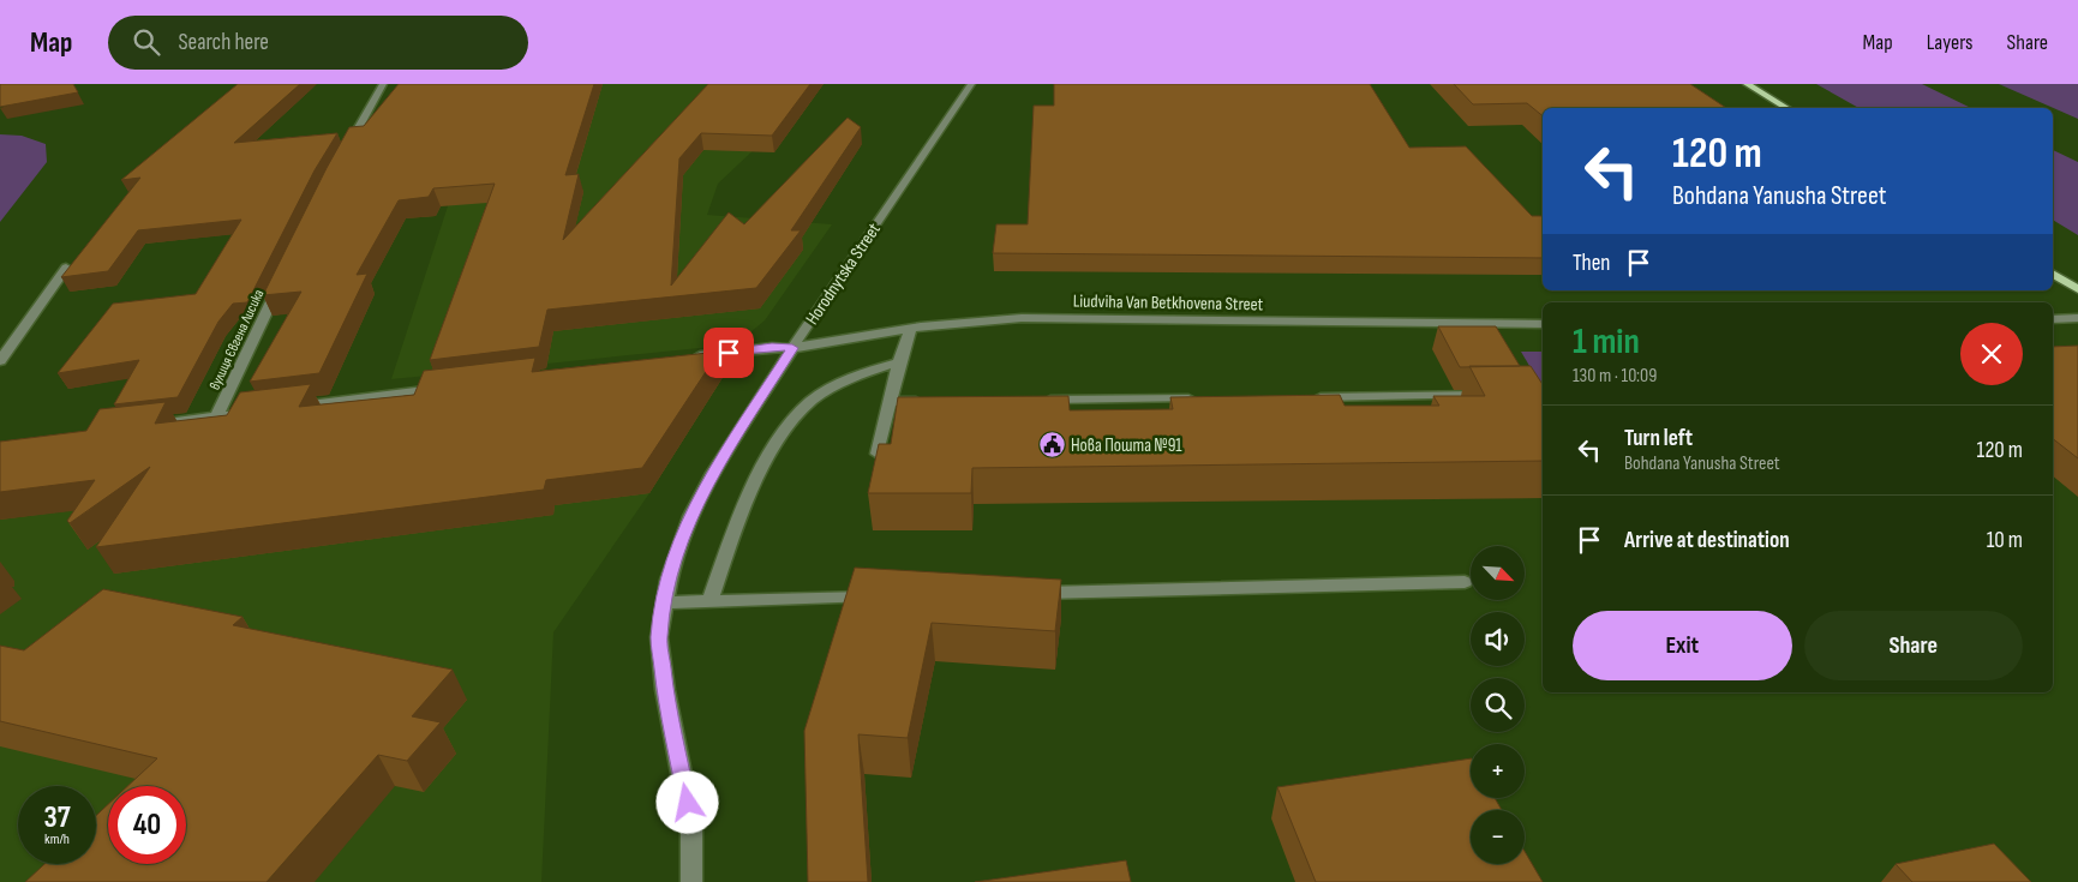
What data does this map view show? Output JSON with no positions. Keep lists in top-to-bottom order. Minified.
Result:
{"streets":{"street":["Horodnytska Street","Liudviha Van Betkhovena Street","вулиця Євгена Лисика"]},"crossings":[["Horodnytska Street","Liudviha Van Betkhovena Street"]],"places":{"public building":["Нова Пошта №91"]},"north":"bottom right","page":{"header":"Map","search":"Search here","nav":["Map","Layers","Share"],"turn":["120 m","Bohdana Yanusha Street"],"then":"Then","heading":["1 min","130 m · 10:09"],"list":[{"name":"Turn left","note":"Bohdana Yanusha Street","value":"120 m"},{"name":"Arrive at destination","value":"10 m"}],"map_buttons":["+","−"],"buttons":["Exit","Share"],"speed":"37 km/h","limit":"40"}}
